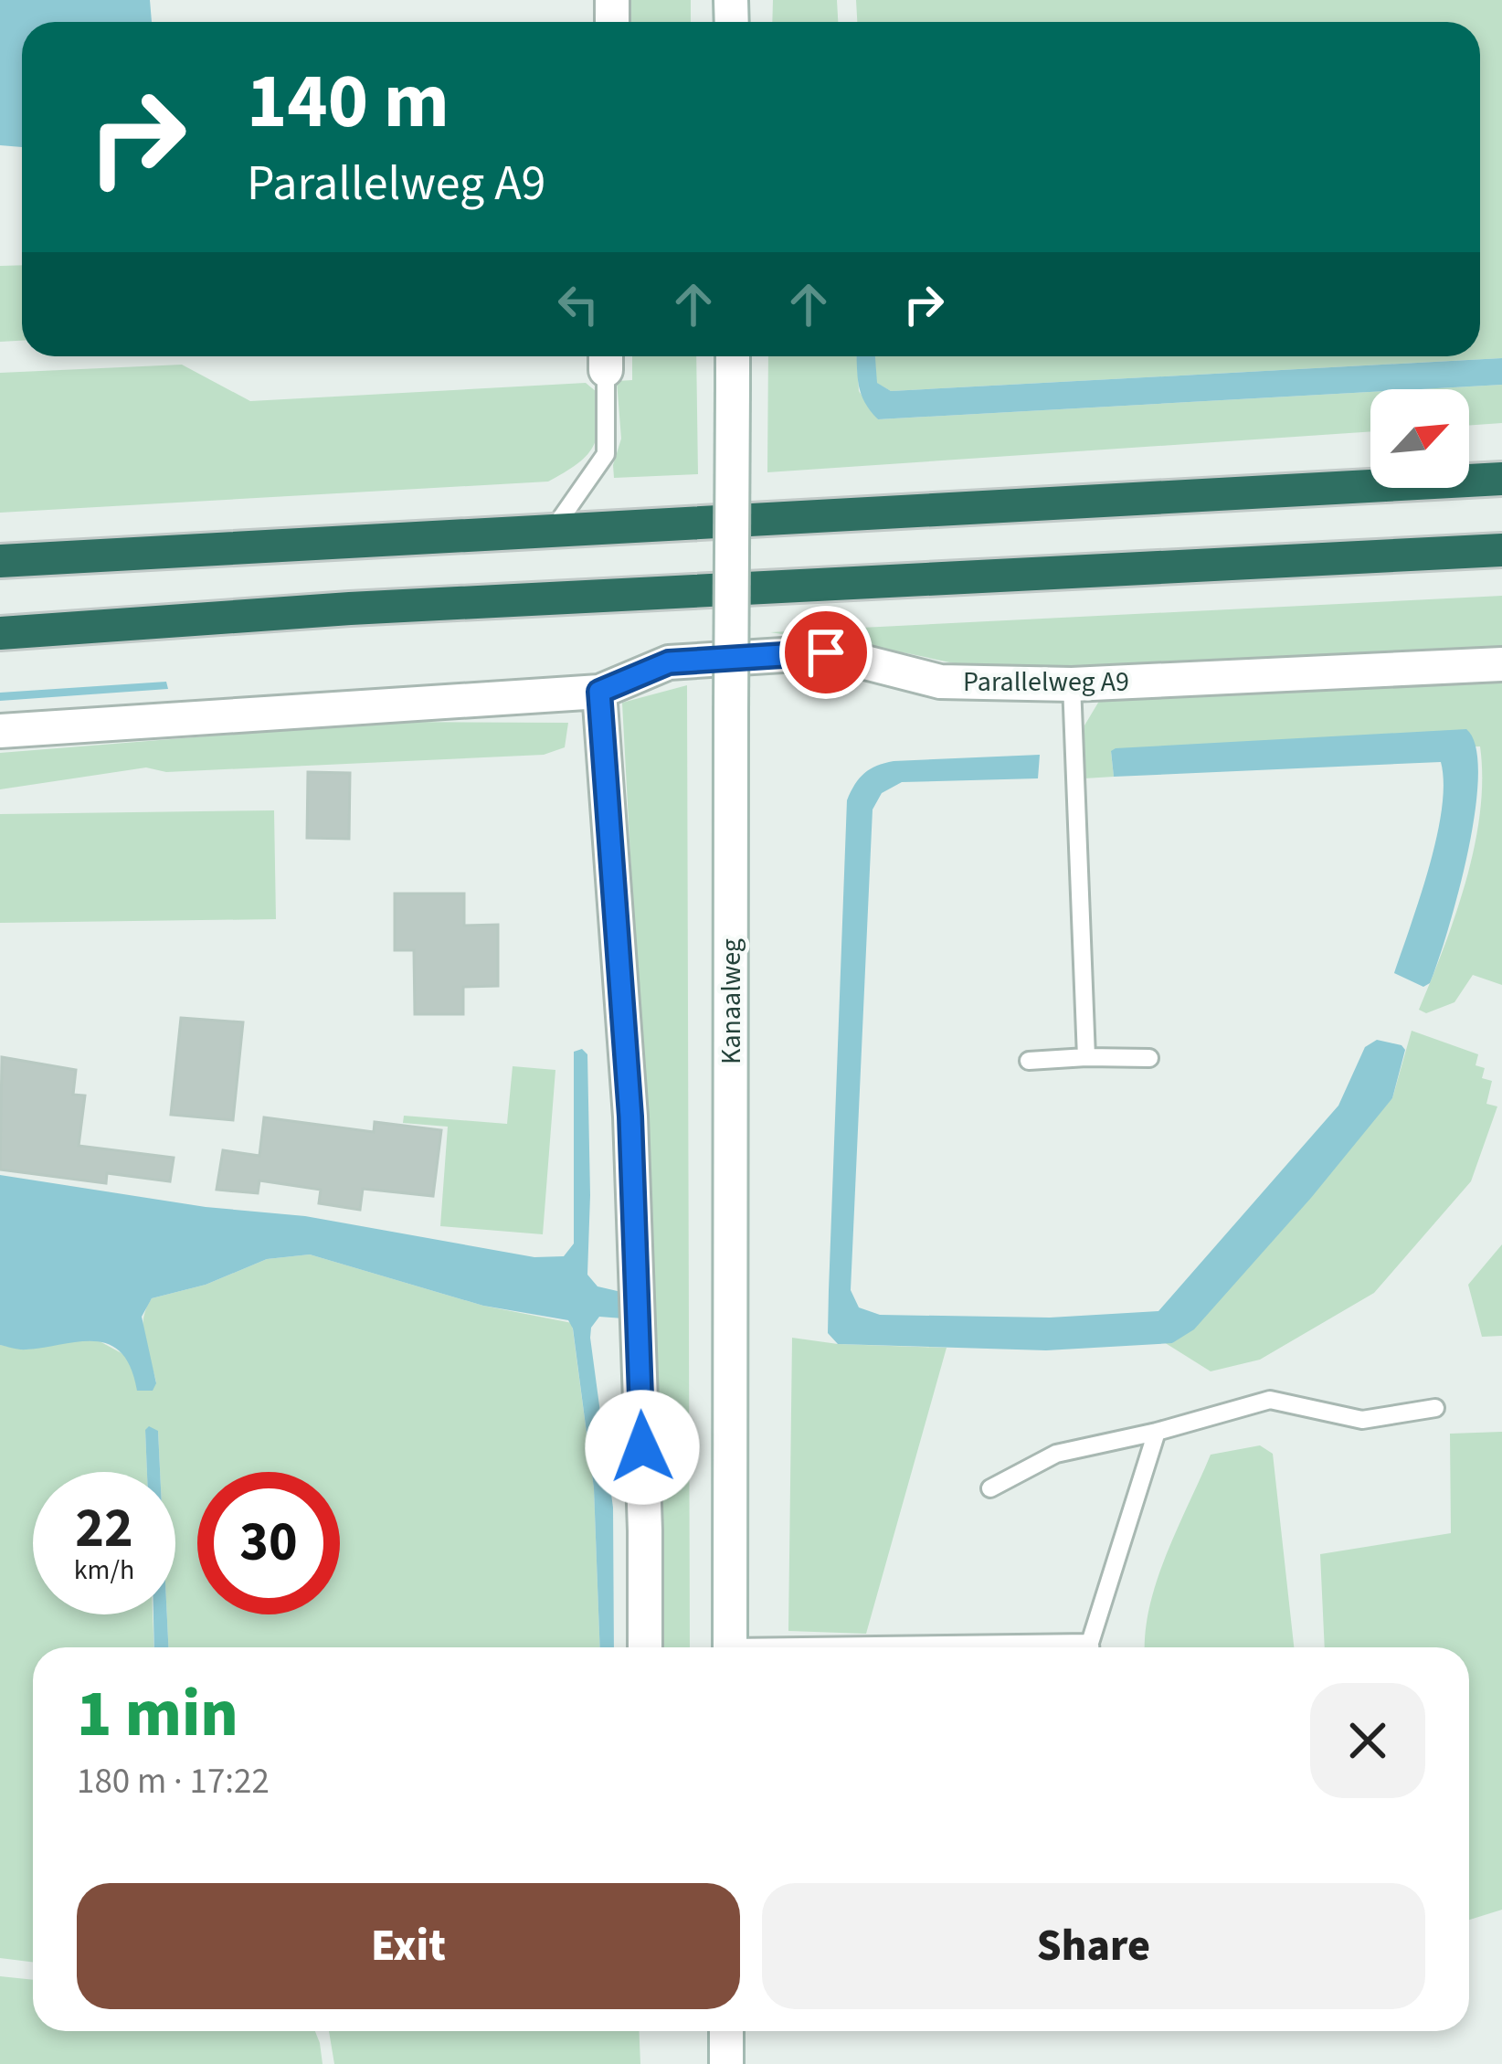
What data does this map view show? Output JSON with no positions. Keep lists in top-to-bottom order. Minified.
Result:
{"streets":{"street":["Parallelweg A9","Kanaalweg"]},"north":"top right","page":{"turn":["140 m","Parallelweg A9"],"speed":"22 km/h","limit":"30","heading":["1 min","180 m · 17:22"],"buttons":["Exit","Share"]}}
